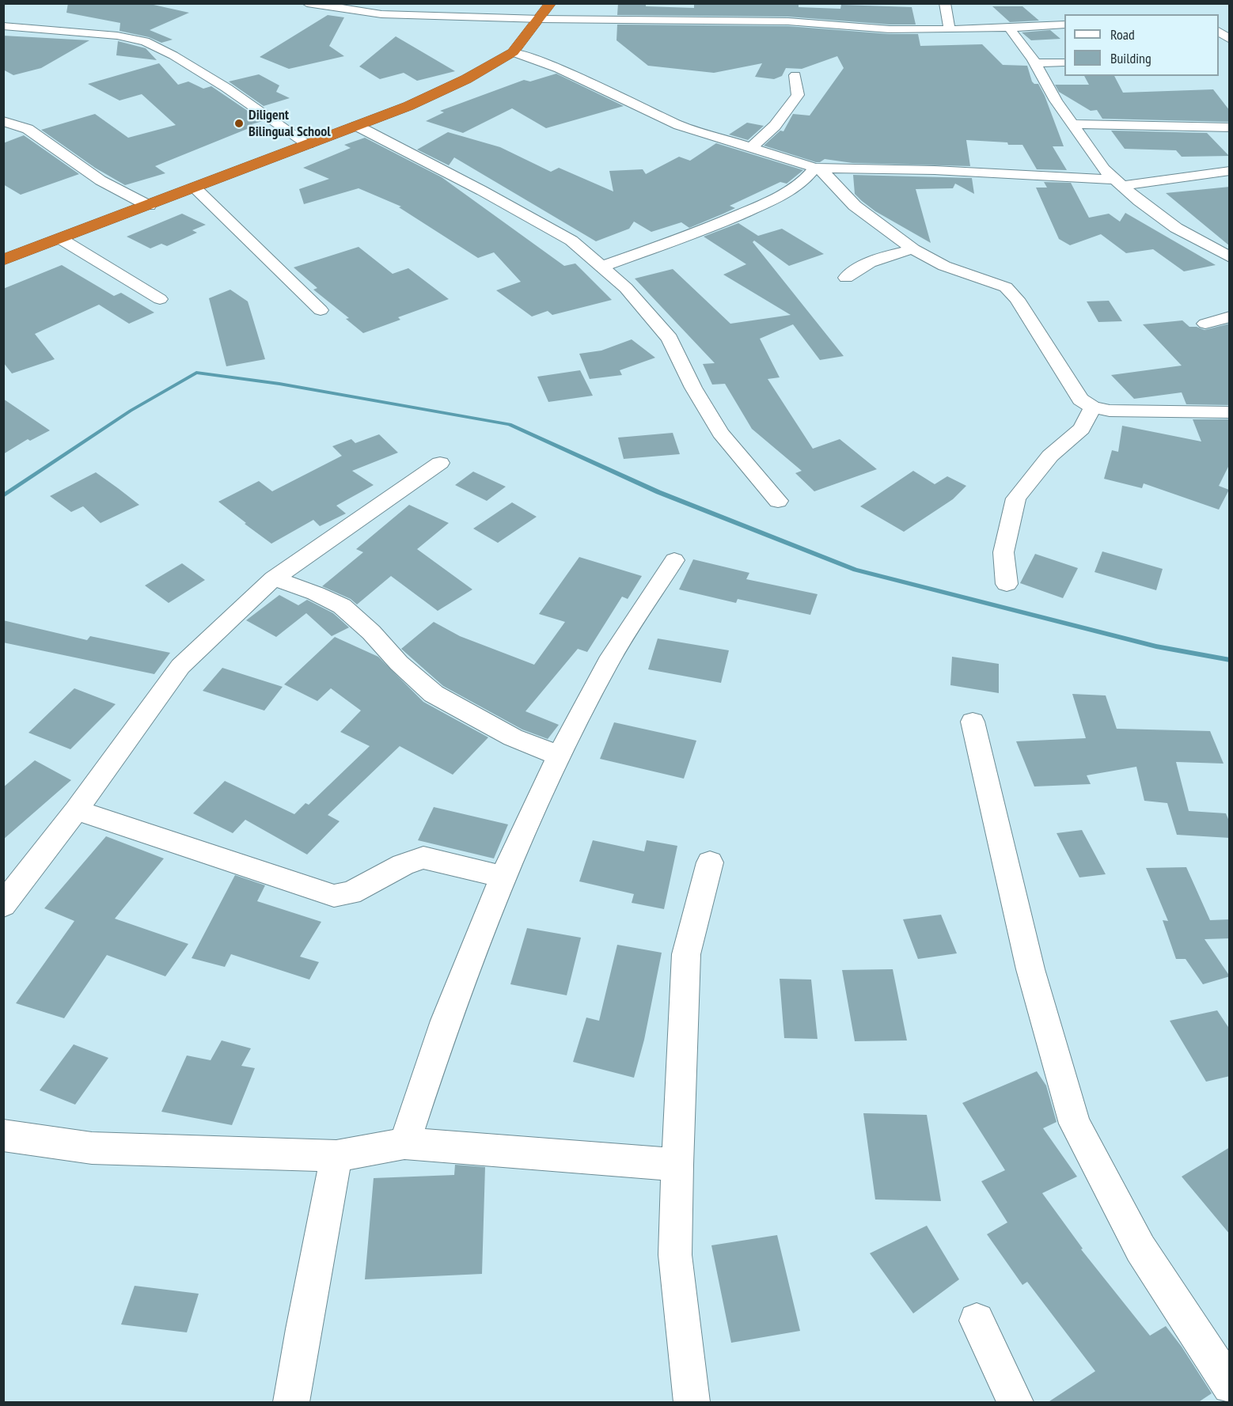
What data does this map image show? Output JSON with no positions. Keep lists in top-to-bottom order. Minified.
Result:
{"places":["Diligent Bilingual School"],"legend":["Road","Building"]}
